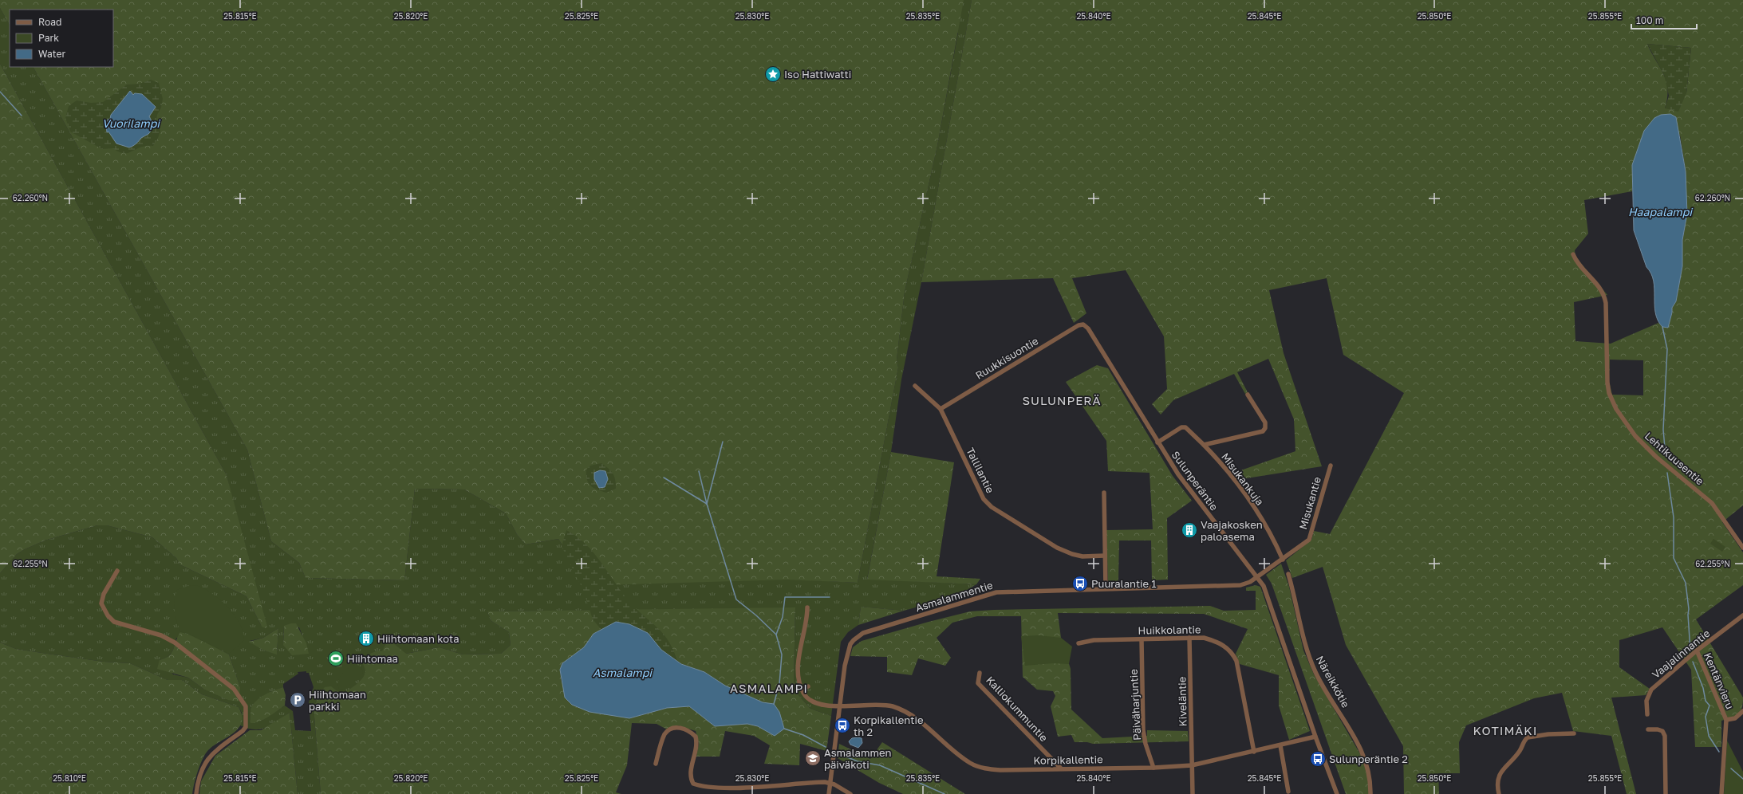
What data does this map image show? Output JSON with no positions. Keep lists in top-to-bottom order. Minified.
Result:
{"streets":{"street":["Ruukkisuontie","Lehtikuusentie","Tallilantie","Misukankuja","Sulunperäntie","Misukantie","Asmalammentie","Huikkolantie","Vaajalinnantie","Kentänvieru","Näreikkötie","Kiveläntie","Päiväharjuntie","Kalliokummuntie","Korpikallentie"]},"crossings":[["Ruukkisuontie","Tallilantie"],["Ruukkisuontie","Sulunperäntie"],["Misukankuja","Sulunperäntie"],["Misukankuja","Misukantie"],["Sulunperäntie","Misukantie"],["Sulunperäntie","Asmalammentie"],["Sulunperäntie","Korpikallentie"],["Misukantie","Asmalammentie"],["Asmalammentie","Korpikallentie"],["Huikkolantie","Kiveläntie"],["Huikkolantie","Päiväharjuntie"],["Huikkolantie","Korpikallentie"],["Vaajalinnantie","Kentänvieru"],["Kiveläntie","Korpikallentie"],["Päiväharjuntie","Korpikallentie"],["Kalliokummuntie","Korpikallentie"]],"districts":["SULUNPERÄ","ASMALAMPI","KOTIMÄKI"],"water":["Vuorilampi","Haapalampi","Asmalampi"],"places":{"place":["Iso Hattiwatti"],"building":["Vaajakosken paloasema","Hiihtomaan kota"],"bus stop":["Puuralantie 1","Korpikallentie th 2","Sulunperäntie 2"],"sports":["Hiihtomaa"],"parking":["Hiihtomaan parkki"],"school or university":["Asmalammen päiväkoti"]},"legend":["Road","Park","Water"],"scale_bar":"100 m","coordinates":["25.815°E","25.820°E","25.825°E","25.830°E","25.835°E","25.840°E","25.845°E","25.850°E","25.855°E","62.260°N","62.255°N","25.810°E"]}
